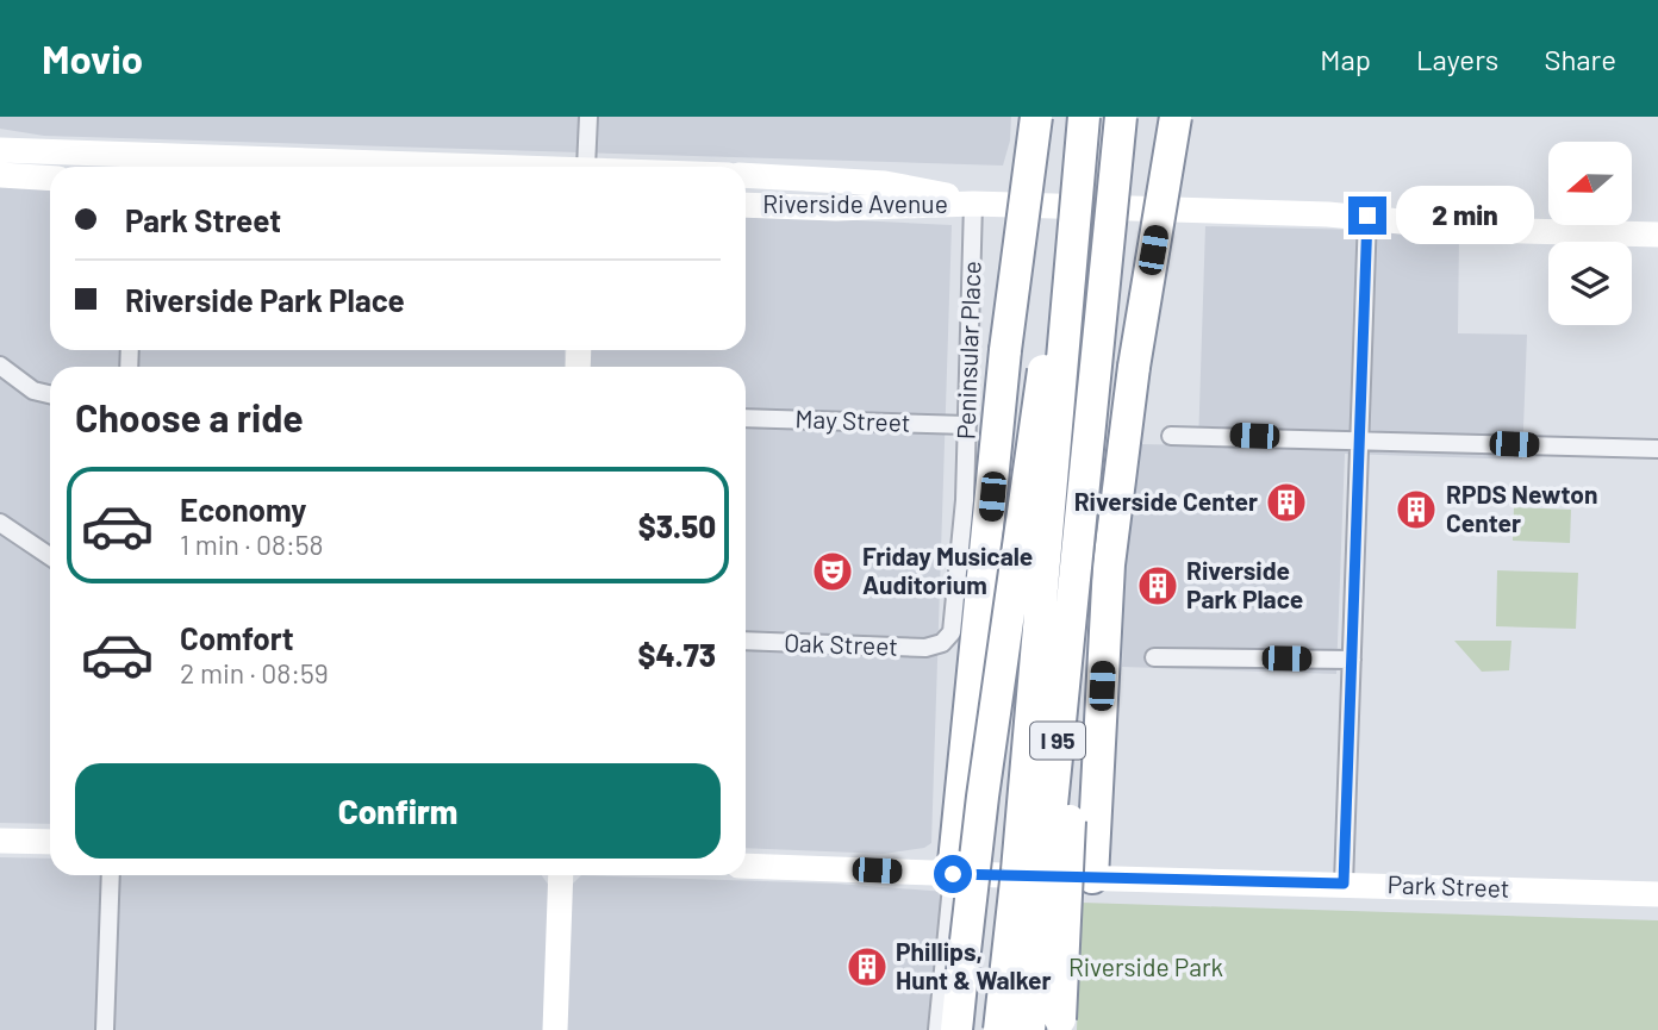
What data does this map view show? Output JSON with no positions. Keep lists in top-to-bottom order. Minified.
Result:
{"streets":{"highway":["I 95"],"main road":["Riverside Avenue","Park Street"],"street":["Peninsular Place","May Street","Oak Street"]},"crossings":[["Riverside Avenue","Peninsular Place"],["Peninsular Place","May Street"],["Peninsular Place","Oak Street"]],"parks":["Riverside Park"],"places":{"building":["Riverside Center","RPDS Newton Center","Riverside Park Place","Phillips, Hunt & Walker"],"theatre":["Friday Musicale Auditorium"]},"north":"left","page":{"header":"Movio","nav":["Map","Layers","Share"],"banner":["Park Street","Riverside Park Place"],"bubble":"2 min","heading":"Choose a ride","list":[{"name":"Economy","note":"1 min · 08:58","value":"$3.50"},{"name":"Comfort","note":"2 min · 08:59","value":"$4.73"}],"buttons":"Confirm"}}
